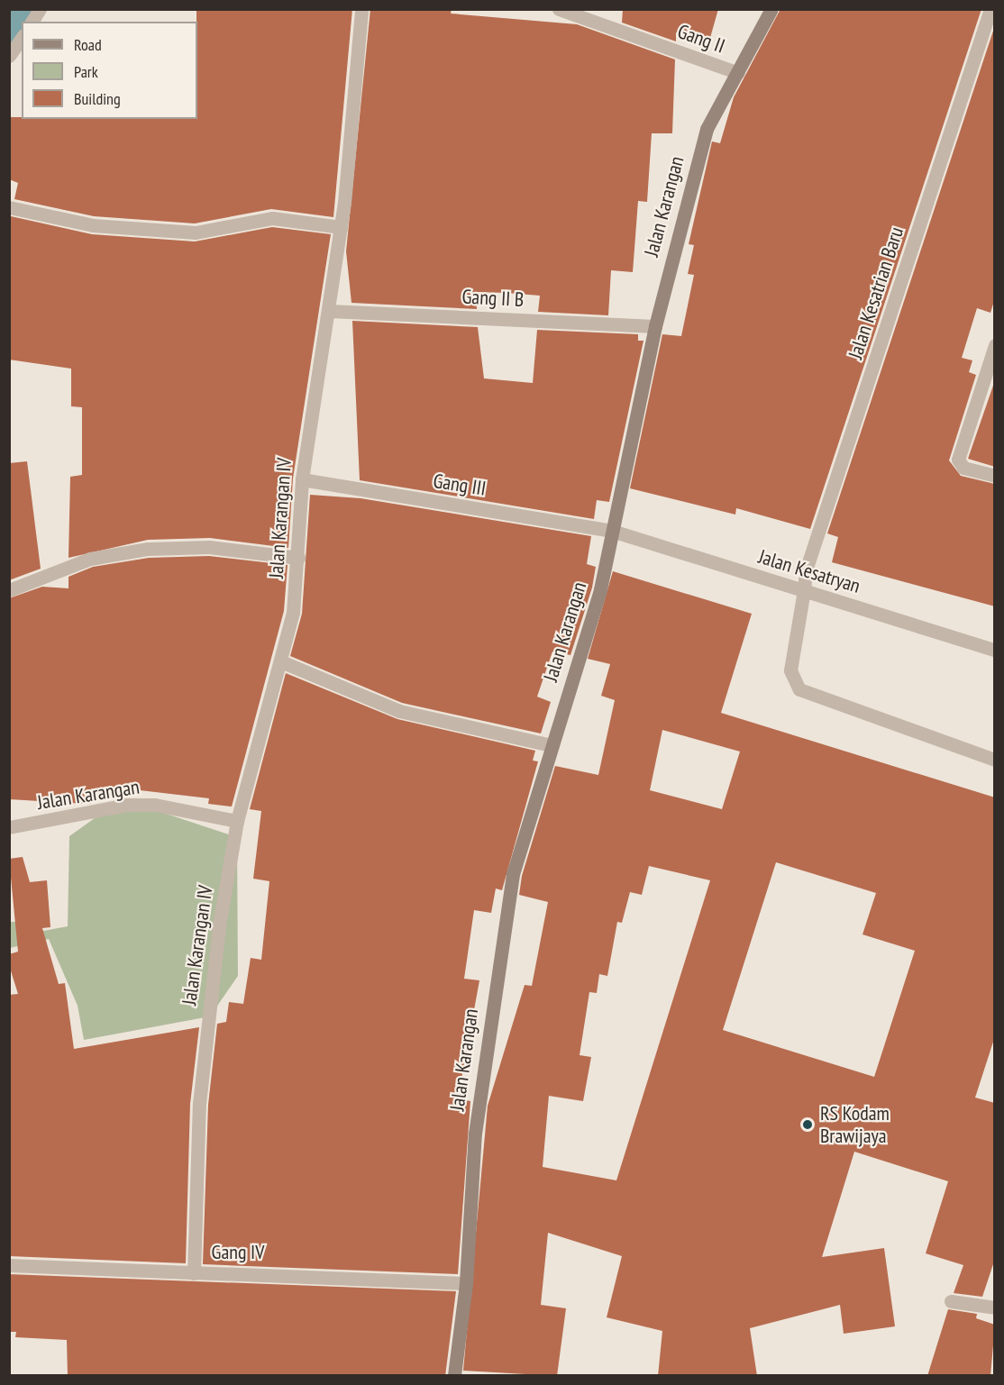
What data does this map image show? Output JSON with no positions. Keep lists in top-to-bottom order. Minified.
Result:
{"streets":{"street":["Gang II","Jalan Karangan","Jalan Kesatrian Baru","Gang II B","Gang III","Jalan Karangan IV","Jalan Kesatryan","Gang IV"]},"crossings":[["Gang II","Jalan Karangan"],["Jalan Karangan","Gang II B"],["Jalan Karangan","Gang III"],["Jalan Karangan","Jalan Karangan IV"],["Jalan Karangan","Jalan Kesatryan"],["Jalan Karangan","Gang IV"],["Jalan Kesatrian Baru","Jalan Kesatryan"],["Gang II B","Jalan Karangan IV"],["Gang III","Jalan Karangan IV"],["Gang III","Jalan Kesatryan"],["Jalan Karangan IV","Gang IV"]],"places":["RS Kodam Brawijaya"],"legend":["Road","Park","Building"]}
